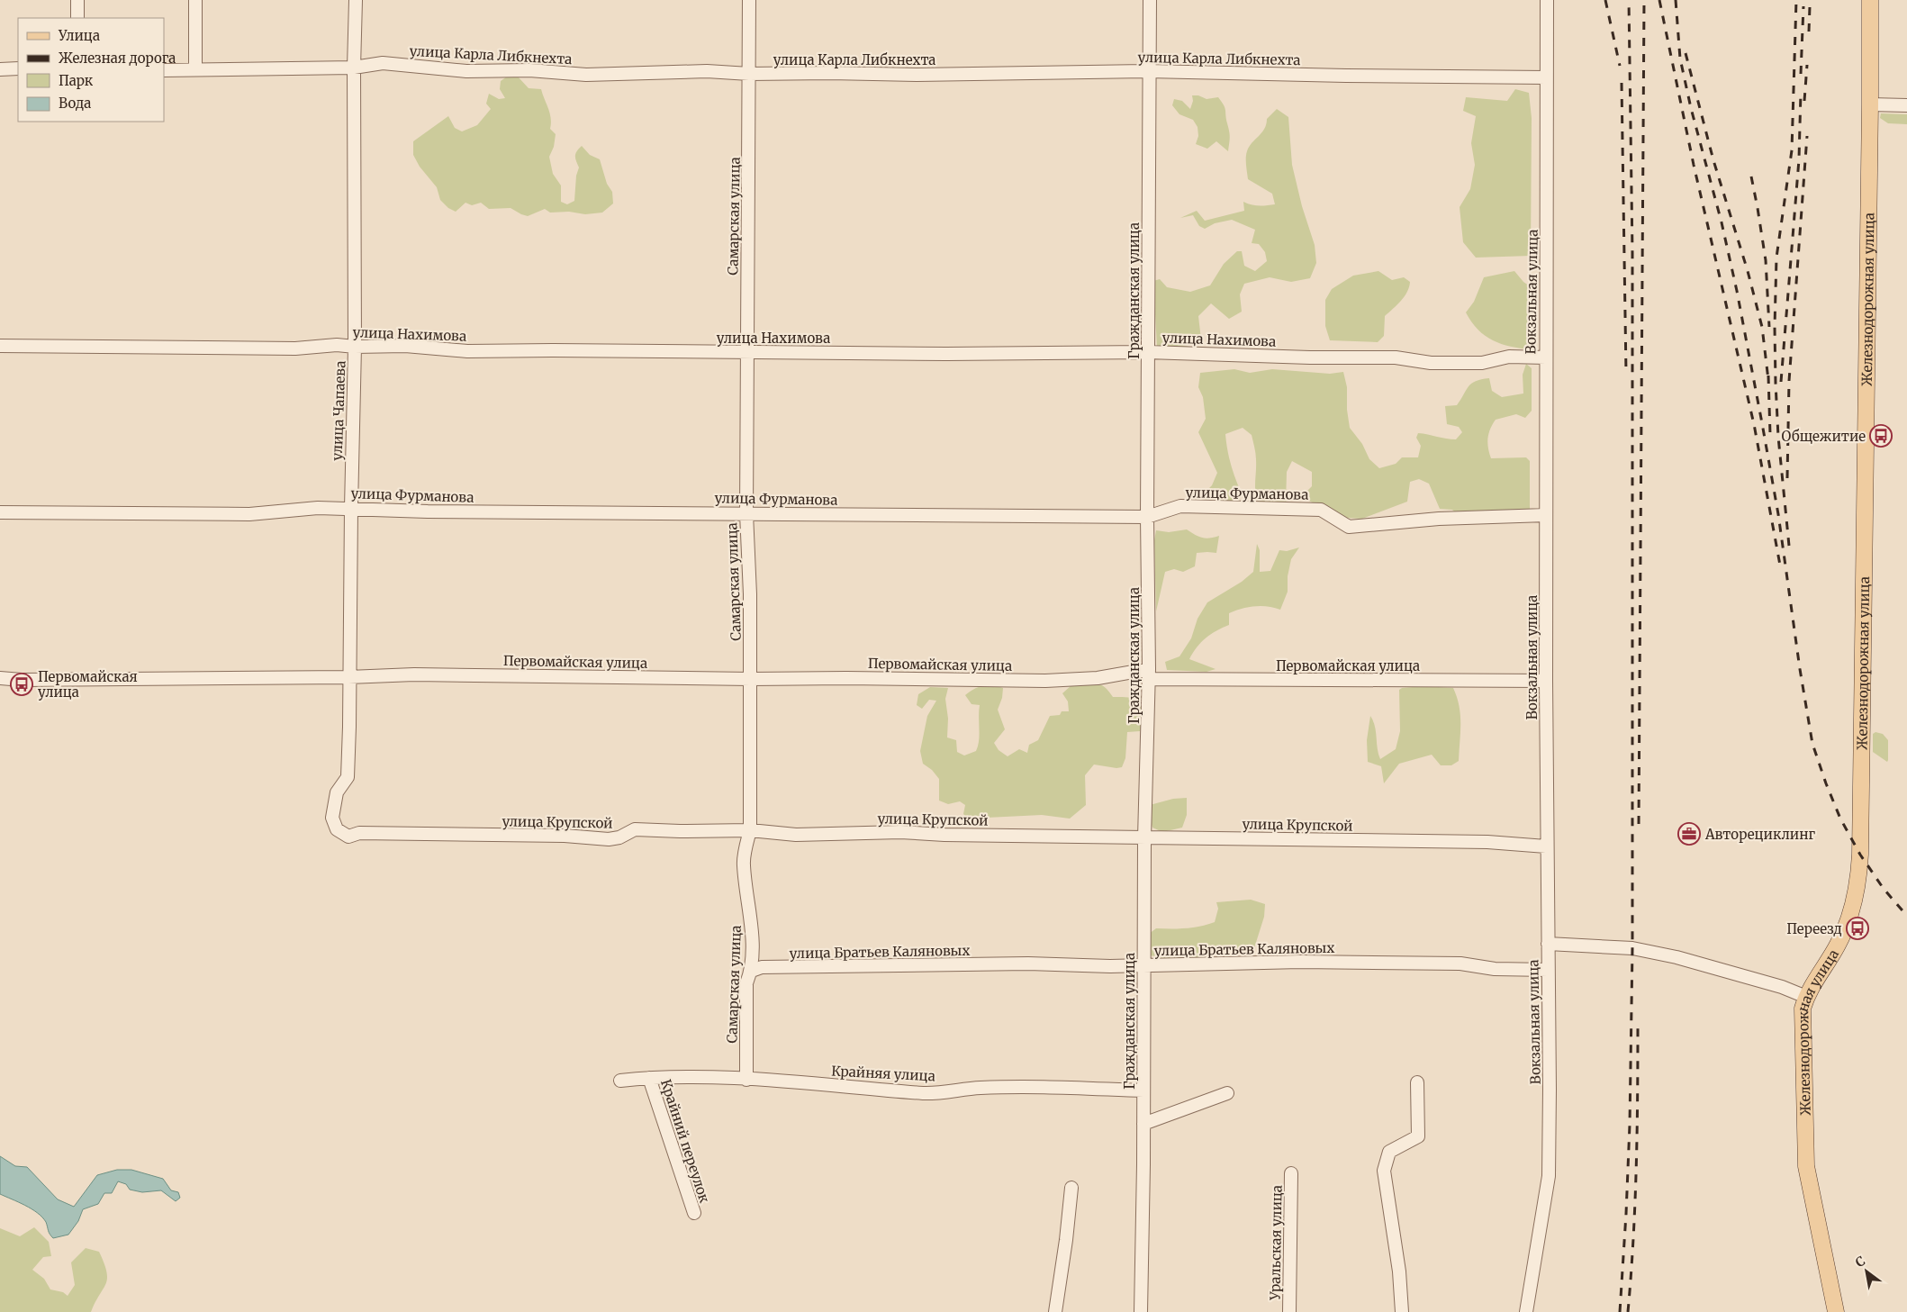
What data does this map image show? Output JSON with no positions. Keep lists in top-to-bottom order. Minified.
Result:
{"streets":{"main road":["Железнодорожная улица"],"street":["улица Карла Либкнехта","Самарская улица","Гражданская улица","Вокзальная улица","улица Нахимова","улица Чапаева","улица Фурманова","Первомайская улица","улица Крупской","улица Братьев Каляновых","Крайняя улица","Крайний переулок","Уральская улица"]},"crossings":[["улица Карла Либкнехта","Самарская улица"],["улица Карла Либкнехта","Гражданская улица"],["улица Карла Либкнехта","Вокзальная улица"],["улица Карла Либкнехта","улица Чапаева"],["Самарская улица","улица Нахимова"],["Самарская улица","улица Фурманова"],["Самарская улица","Первомайская улица"],["Самарская улица","улица Крупской"],["Самарская улица","улица Братьев Каляновых"],["Самарская улица","Крайняя улица"],["Гражданская улица","улица Нахимова"],["Гражданская улица","улица Фурманова"],["Гражданская улица","Первомайская улица"],["Гражданская улица","улица Крупской"],["Гражданская улица","улица Братьев Каляновых"],["Гражданская улица","Крайняя улица"],["Вокзальная улица","улица Нахимова"],["Вокзальная улица","улица Фурманова"],["Вокзальная улица","Первомайская улица"],["Вокзальная улица","улица Крупской"],["Вокзальная улица","улица Братьев Каляновых"],["улица Нахимова","улица Чапаева"],["улица Чапаева","улица Фурманова"],["улица Чапаева","Первомайская улица"],["улица Чапаева","улица Крупской"],["Крайняя улица","Крайний переулок"]],"places":{"bus stop":["Общежитие","Первомайская улица","Переезд"],"office":["Авторециклинг"]},"legend":["Улица","Железная дорога","Парк","Вода"],"north":"top left"}
